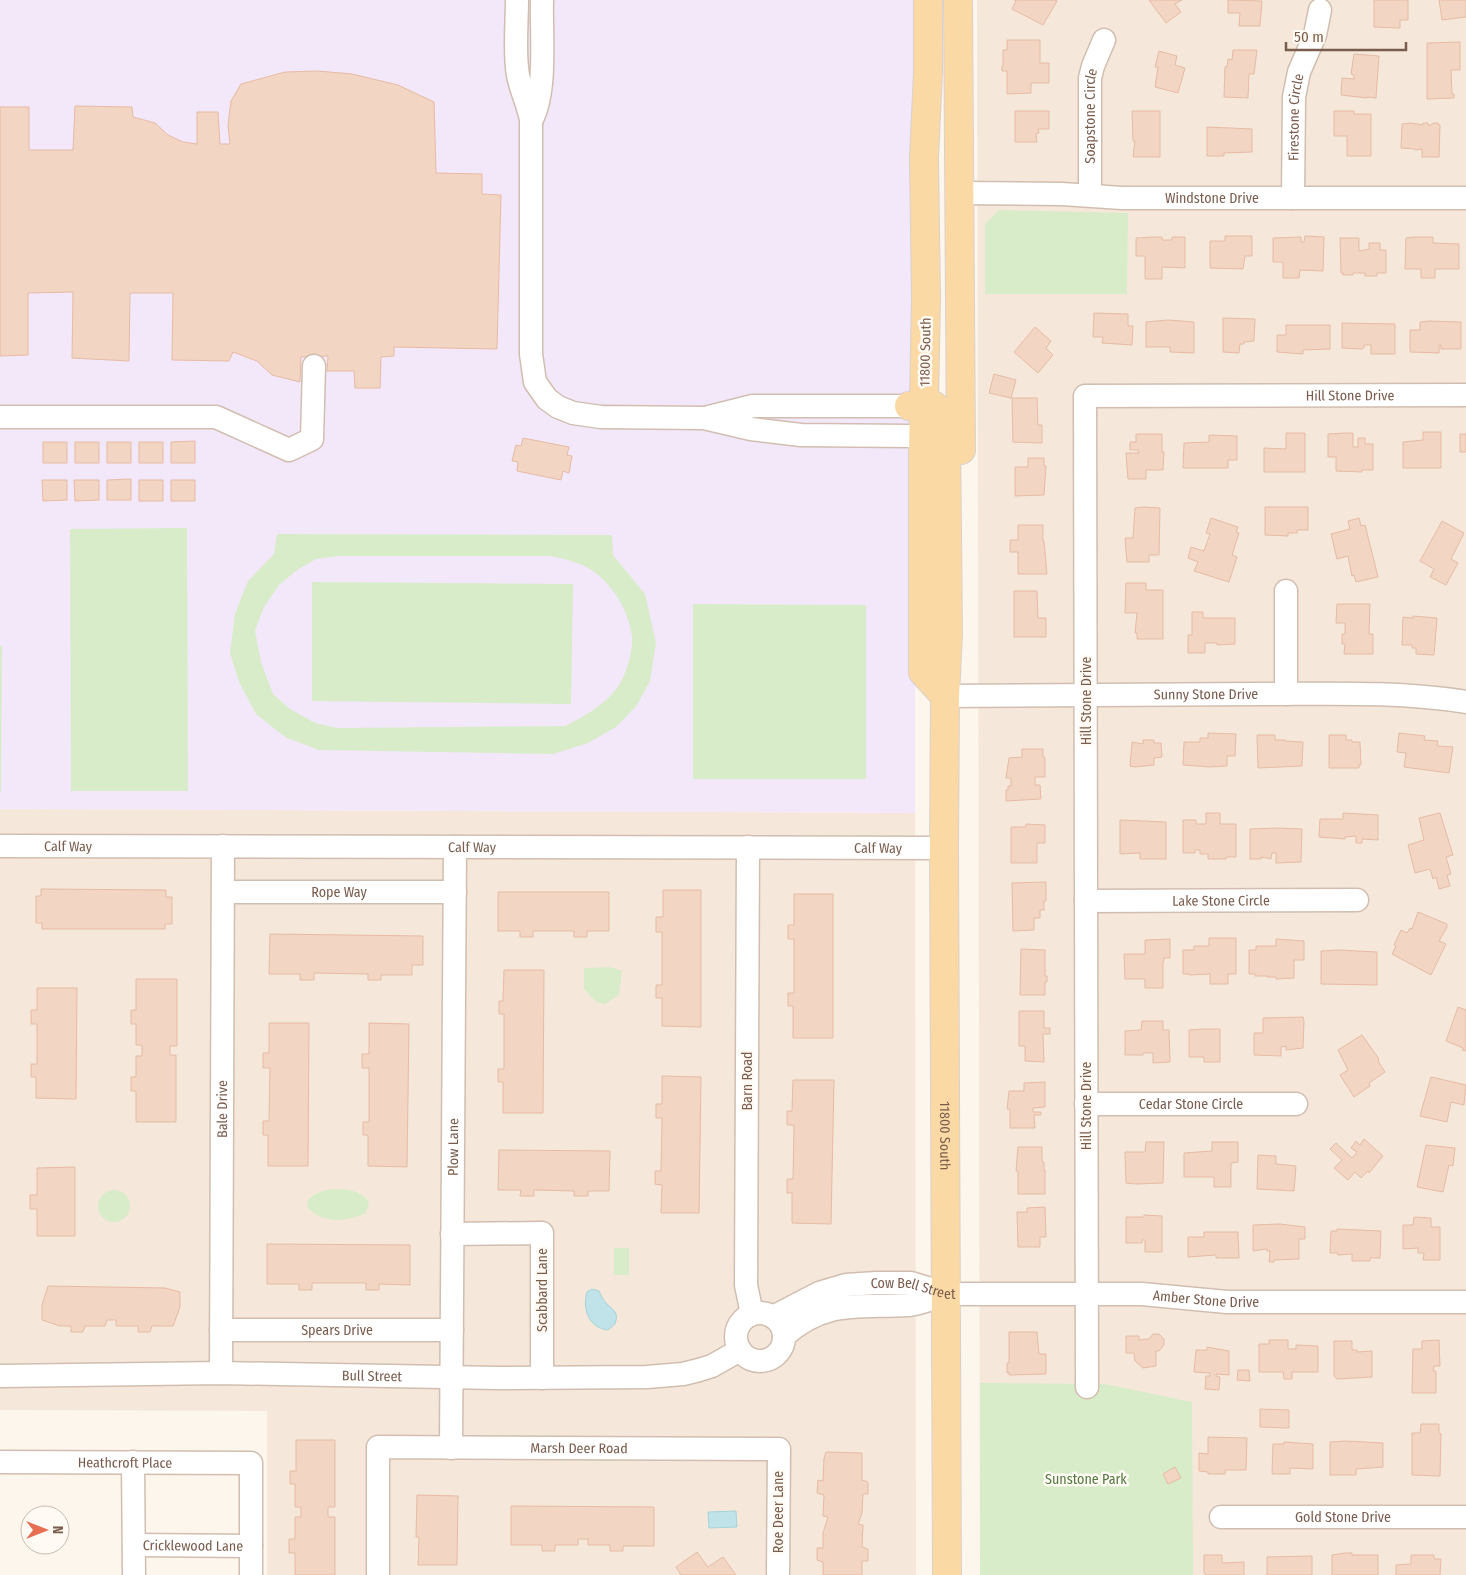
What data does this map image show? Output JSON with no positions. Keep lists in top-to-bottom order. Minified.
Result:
{"streets":{"main road":["11800 South"],"street":["Soapstone Circle","Firestone Circle","Windstone Drive","Hill Stone Drive","Sunny Stone Drive","Calf Way","Rope Way","Lake Stone Circle","Barn Road","Cedar Stone Circle","Bale Drive","Plow Lane","Scabbard Lane","Cow Bell Street","Amber Stone Drive","Spears Drive","Bull Street","Marsh Deer Road","Heathcroft Place","Roe Deer Lane","Gold Stone Drive","Cricklewood Lane"]},"crossings":[["Soapstone Circle","Windstone Drive"],["Firestone Circle","Windstone Drive"],["Windstone Drive","11800 South"],["11800 South","Sunny Stone Drive"],["11800 South","Calf Way"],["11800 South","Cow Bell Street"],["11800 South","Amber Stone Drive"],["Hill Stone Drive","Sunny Stone Drive"],["Hill Stone Drive","Lake Stone Circle"],["Hill Stone Drive","Cedar Stone Circle"],["Hill Stone Drive","Amber Stone Drive"],["Calf Way","Barn Road"],["Calf Way","Bale Drive"],["Calf Way","Plow Lane"],["Rope Way","Bale Drive"],["Rope Way","Plow Lane"],["Barn Road","Cow Bell Street"],["Barn Road","Bull Street"],["Bale Drive","Spears Drive"],["Bale Drive","Bull Street"],["Plow Lane","Scabbard Lane"],["Plow Lane","Spears Drive"],["Plow Lane","Bull Street"],["Plow Lane","Marsh Deer Road"],["Scabbard Lane","Bull Street"],["Cow Bell Street","Amber Stone Drive"],["Cow Bell Street","Bull Street"],["Marsh Deer Road","Roe Deer Lane"],["Heathcroft Place","Cricklewood Lane"]],"parks":["Sunstone Park"],"scale_bar":"50 m","north":"right"}
